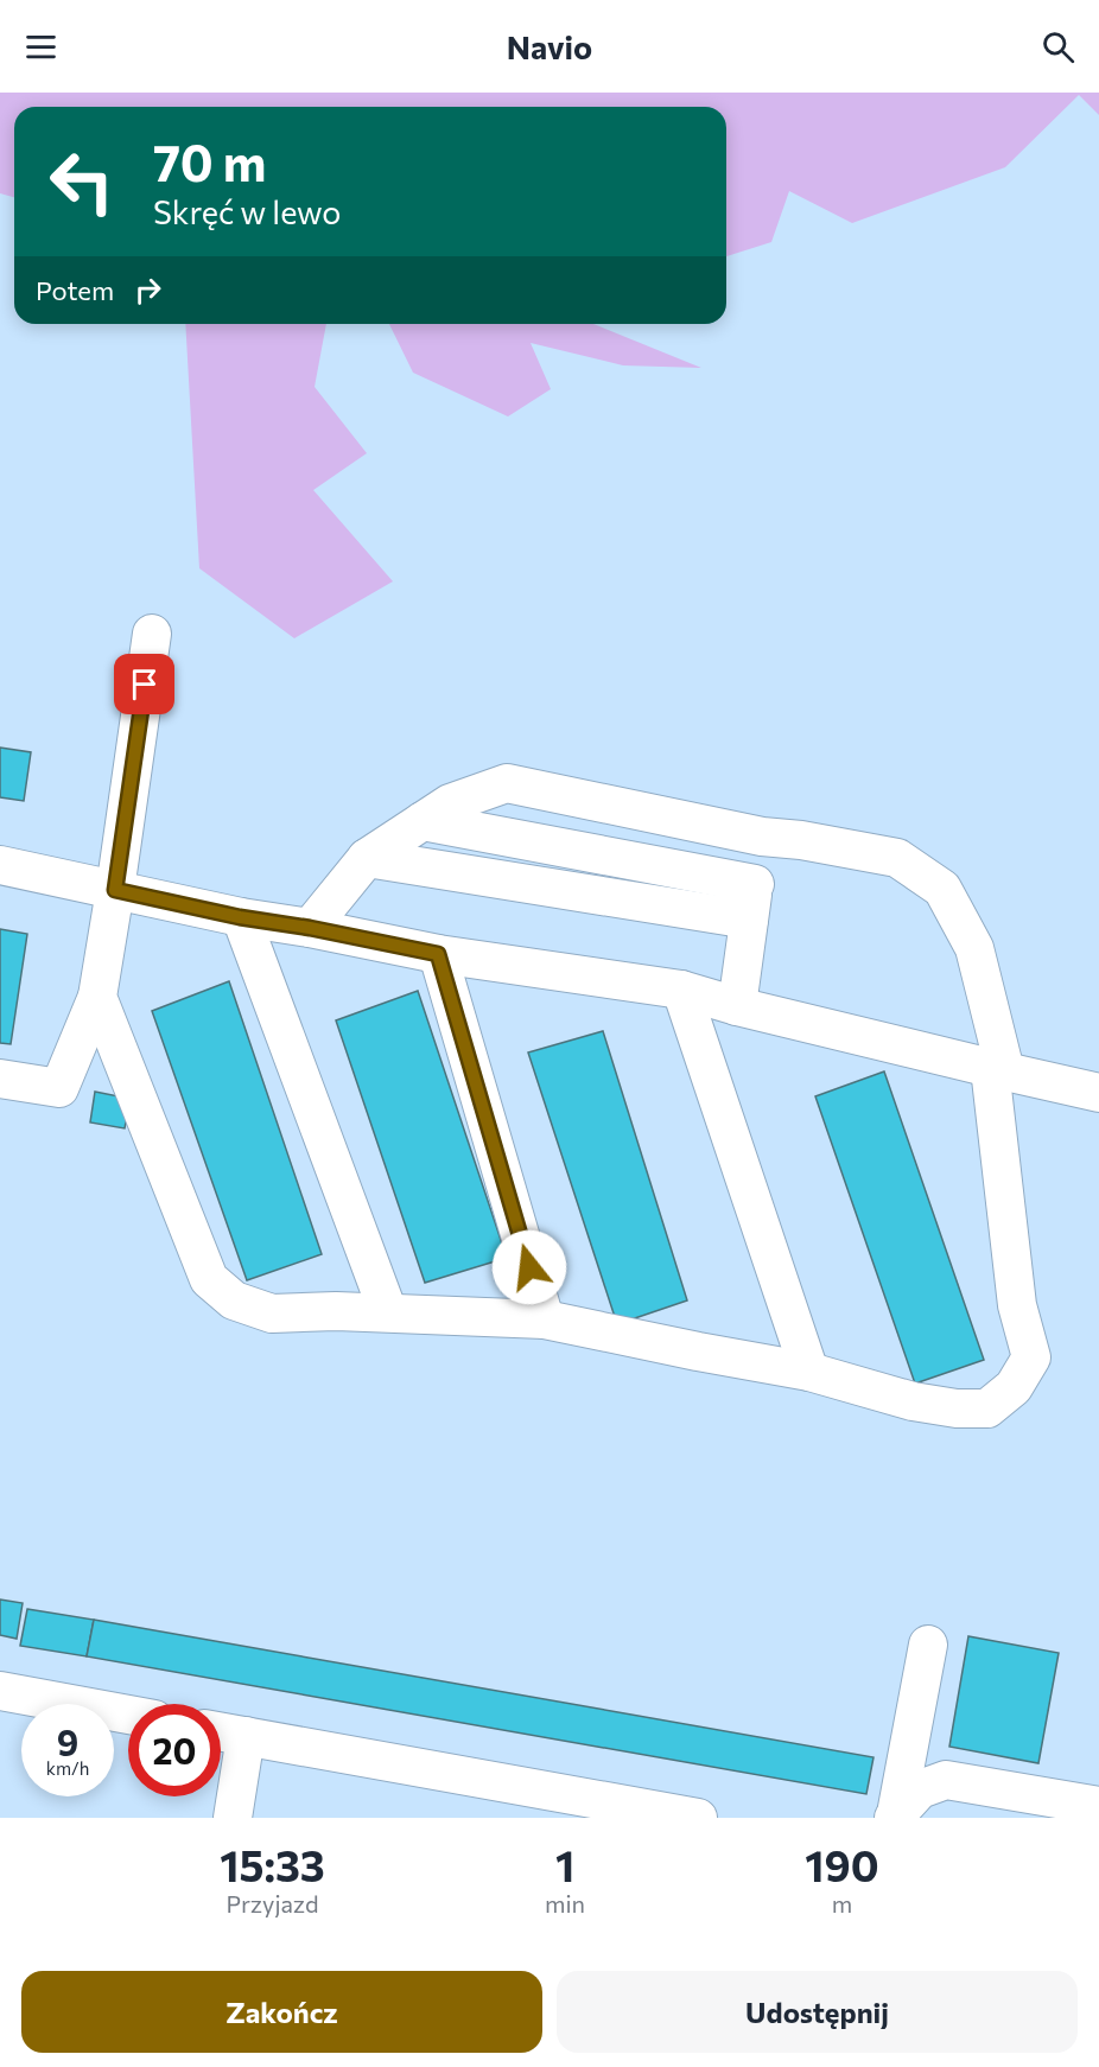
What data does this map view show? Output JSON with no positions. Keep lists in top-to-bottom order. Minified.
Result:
{"page":{"header":"Navio","turn":["70 m","Skręć w lewo"],"then":"Potem","speed":"9 km/h","limit":"20","eta":["15:33","Przyjazd","1","min","190","m"],"buttons":["Zakończ","Udostępnij"]}}
